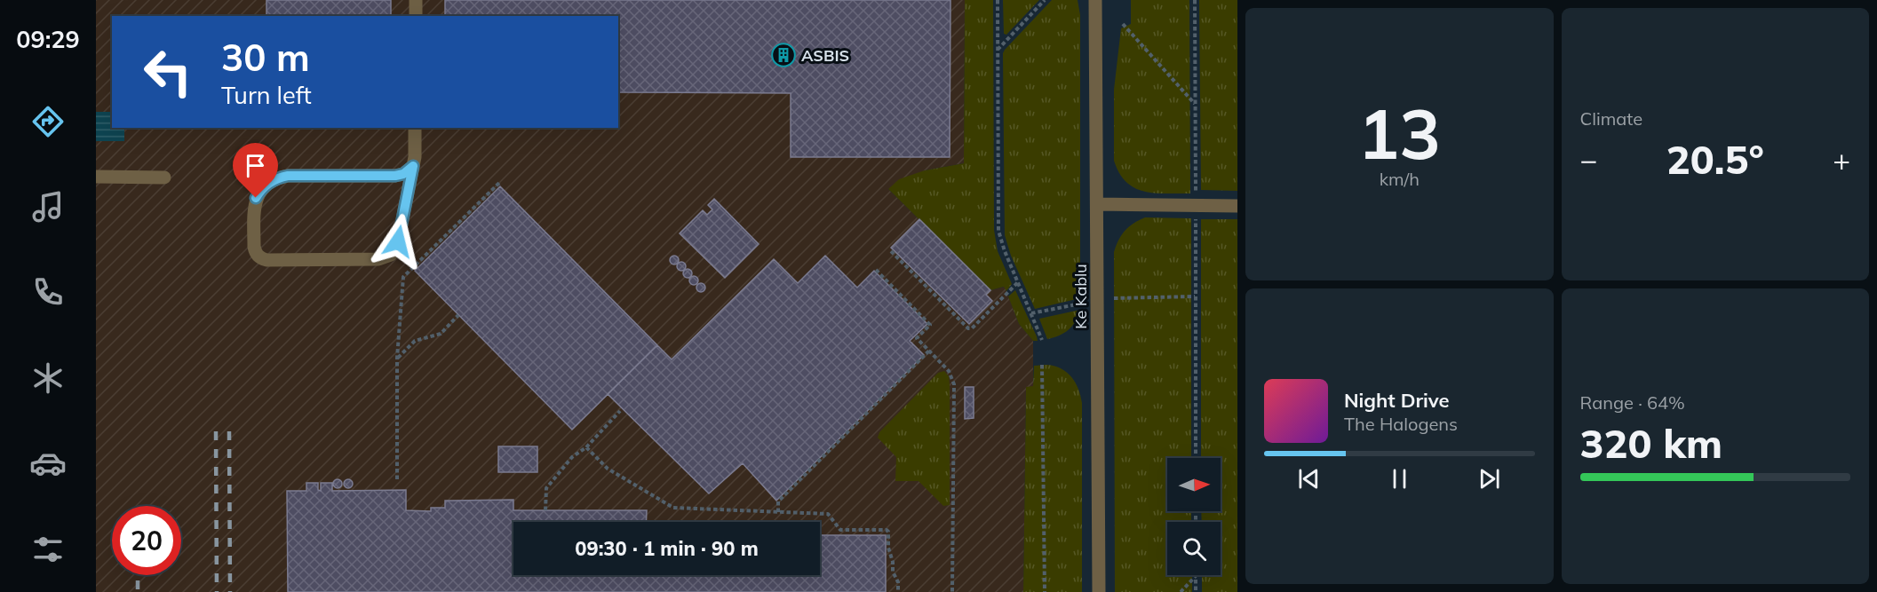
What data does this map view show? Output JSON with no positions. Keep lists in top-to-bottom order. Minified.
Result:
{"streets":{"street":["Ke Kablu"]},"places":{"building":["ASBIS"]},"north":"right","page":{"tabs":"09:29","tile":[["13","km/h"],"Climate",["Range · 64%","320 km"]],"turn":["30 m","Turn left"],"heat":["−","20.5°","+"],"song":["Night Drive","The Halogens"],"limit":"20","trip":"09:30 · 1 min · 90 m"}}
